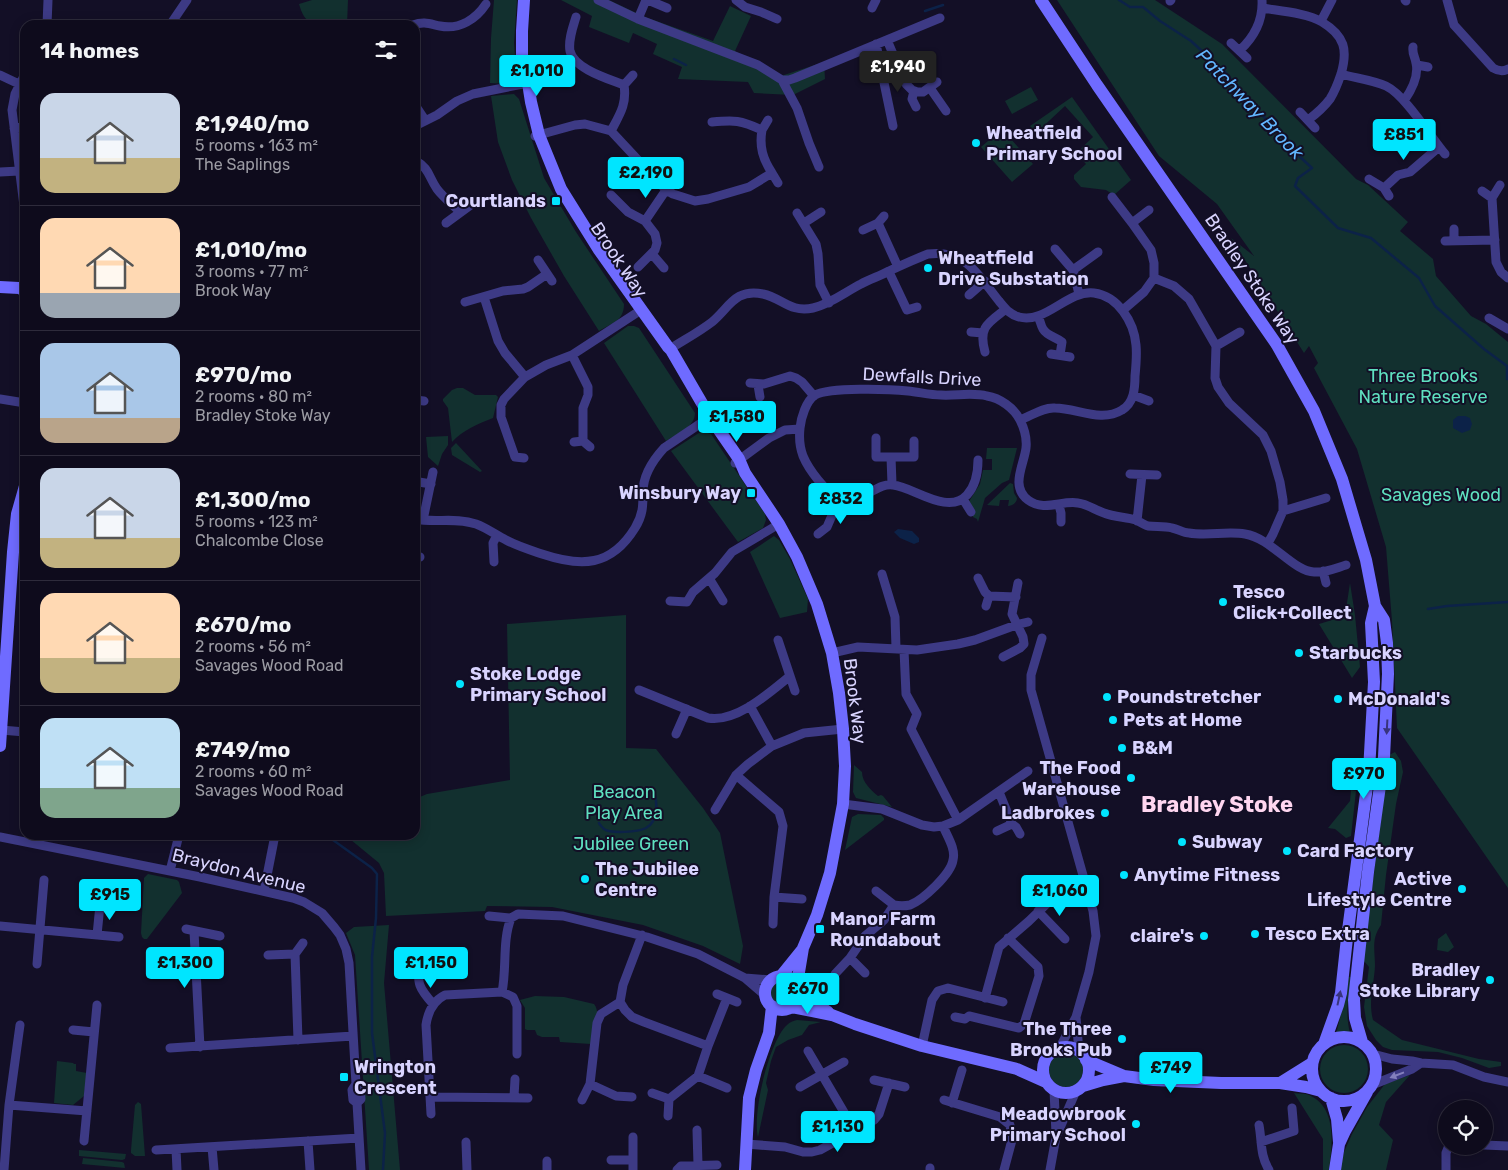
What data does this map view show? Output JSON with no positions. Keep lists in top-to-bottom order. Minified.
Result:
{"streets":{"street":["Brook Way","Bradley Stoke Way","Dewfalls Drive","Braydon Avenue"]},"districts":["Bradley Stoke"],"water":["Patchway Brook"],"parks":["Three Brooks Nature Reserve","Savages Wood","Beacon Play Area","Jubilee Green"],"places":{"other":["Wheatfield Primary School","Wheatfield Drive Substation","Tesco Click+Collect","Starbucks","Stoke Lodge Primary School","Poundstretcher","McDonald's","Pets at Home","B&M","The Food Warehouse","Ladbrokes","Subway","Card Factory","Anytime Fitness","The Jubilee Centre","Active Lifestyle Centre","Tesco Extra","claire's","Bradley Stoke Library","The Three Brooks Pub","Meadowbrook Primary School"],"transit":["Courtlands","Winsbury Way","Manor Farm Roundabout","Wrington Crescent"]},"page":{"heading":"14 homes","price":["£1,940","£1,010","£851","£2,190","£1,580","£832","£970","£1,060","£915","£1,300","£1,150","£670","£749","£1,130"],"list":[{"name":"£1,940/mo","note":"5 rooms · 163 m² · The Saplings"},{"name":"£1,010/mo","note":"3 rooms · 77 m² · Brook Way"},{"name":"£970/mo","note":"2 rooms · 80 m² · Bradley Stoke Way"},{"name":"£1,300/mo","note":"5 rooms · 123 m² · Chalcombe Close"},{"name":"£670/mo","note":"2 rooms · 56 m² · Savages Wood Road"},{"name":"£749/mo","note":"2 rooms · 60 m² · Savages Wood Road"}]}}
